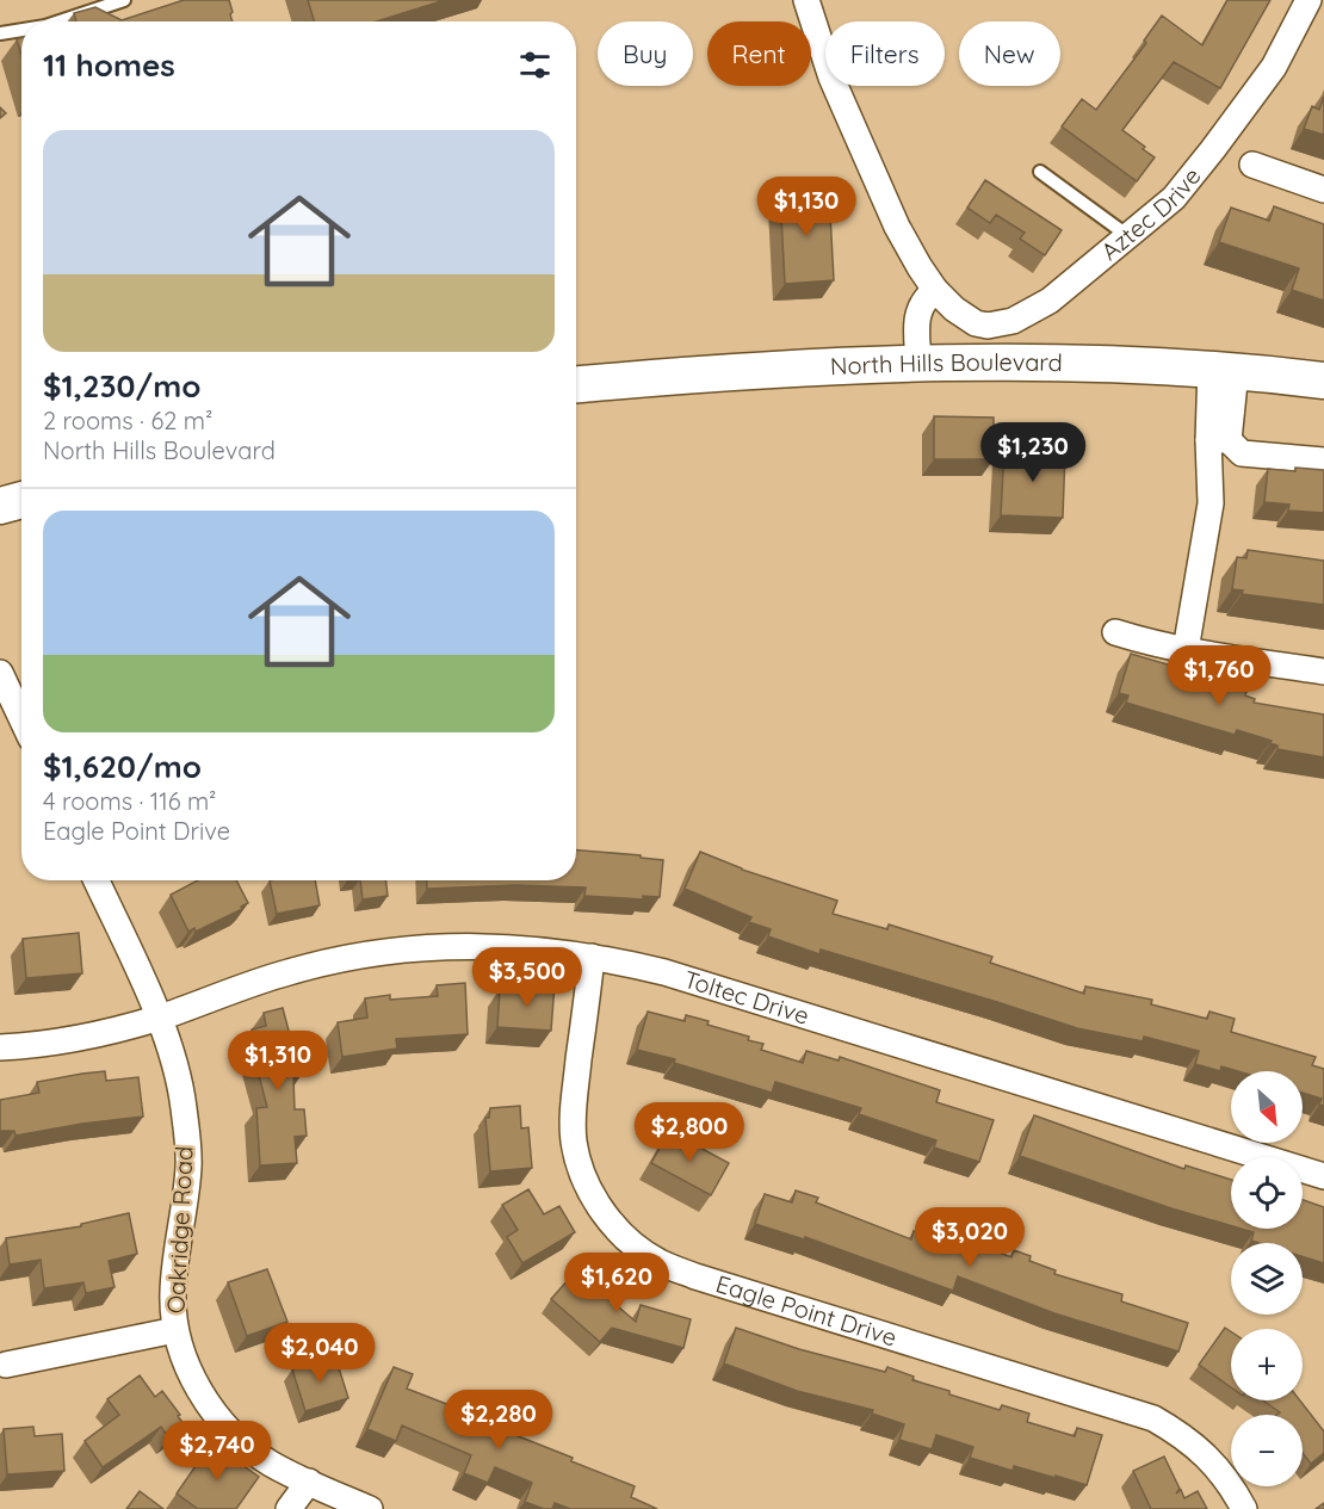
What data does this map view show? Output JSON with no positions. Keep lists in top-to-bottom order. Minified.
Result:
{"streets":{"street":["Aztec Drive","North Hills Boulevard","Toltec Drive","Oakridge Road","Eagle Point Drive"]},"crossings":[["Toltec Drive","Oakridge Road"],["Toltec Drive","Eagle Point Drive"]],"north":"bottom right","page":{"chip":["Buy","Rent","Filters","New"],"heading":"11 homes","list":[{"name":"$1,230/mo","note":"2 rooms · 62 m² · North Hills Boulevard"},{"name":"$1,620/mo","note":"4 rooms · 116 m² · Eagle Point Drive"}],"price":["$1,130","$1,230","$1,760","$3,500","$1,310","$2,800","$3,020","$1,620","$2,040","$2,280","$2,740"],"map_buttons":["+","−"]}}
